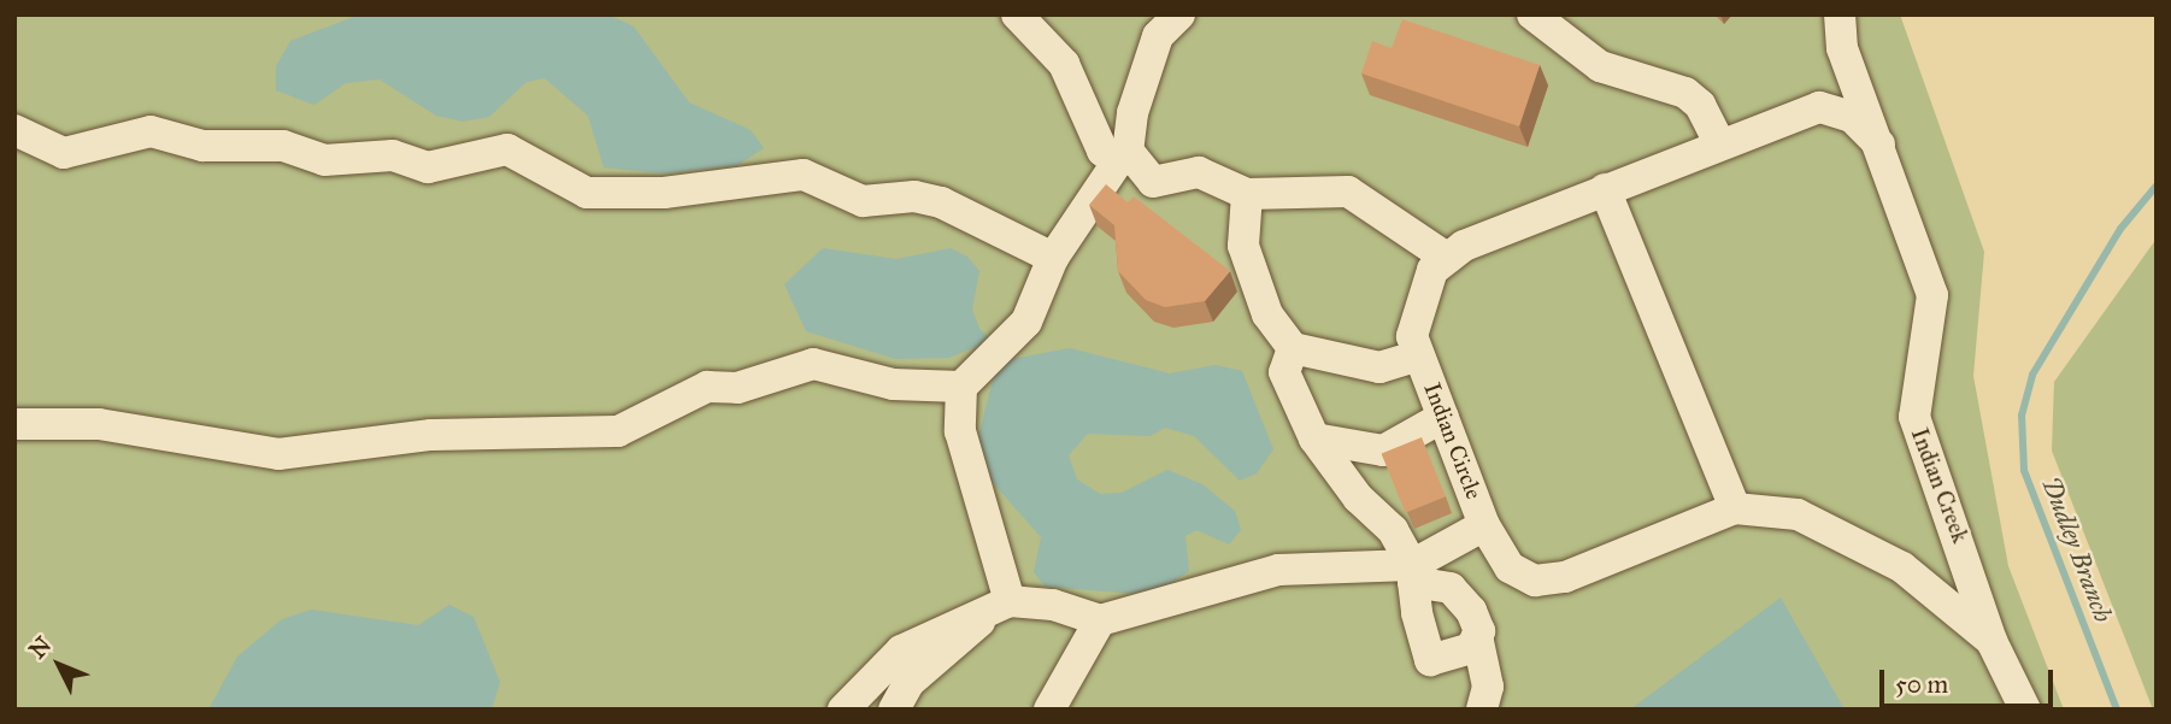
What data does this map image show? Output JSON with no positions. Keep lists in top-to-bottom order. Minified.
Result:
{"streets":{"lane":["Indian Circle","Indian Creek"]},"crossings":[["Indian Circle","Indian Creek"]],"water":["Dudley Branch"],"scale_bar":"50 m","north":"top left"}
